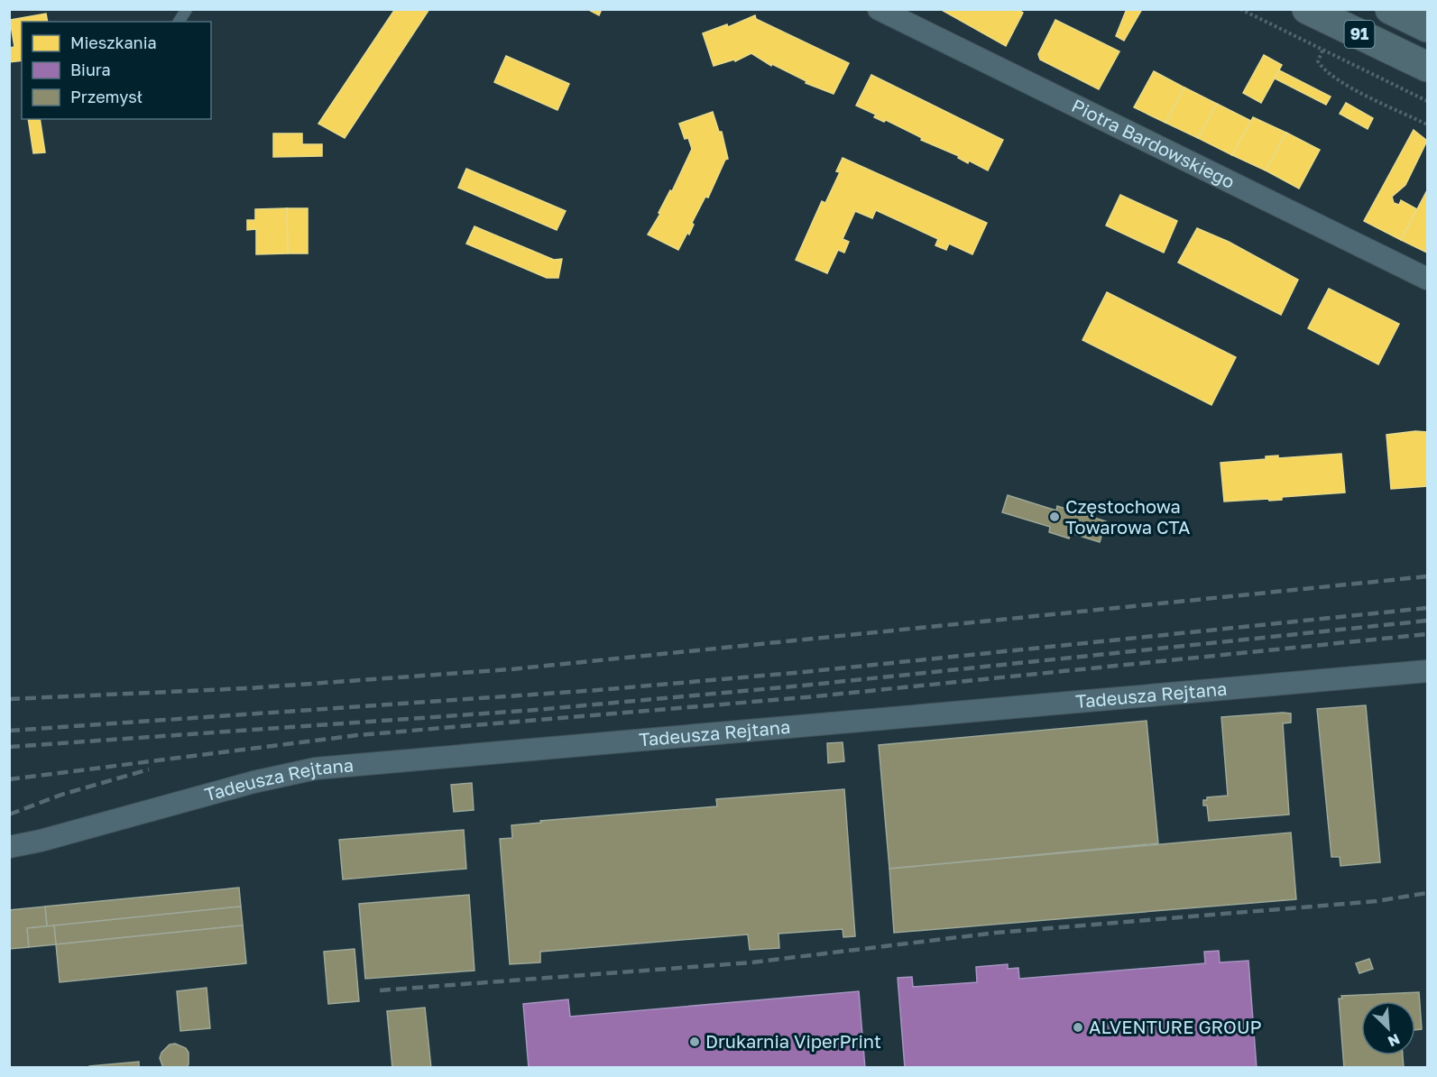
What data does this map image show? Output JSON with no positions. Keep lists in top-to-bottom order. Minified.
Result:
{"streets":{"main road":["91"],"street":["Piotra Bardowskiego","Tadeusza Rejtana"]},"places":["Częstochowa Towarowa CTA","ALVENTURE GROUP","Drukarnia ViperPrint"],"legend":["Mieszkania","Biura","Przemysł"],"north":"bottom right"}
